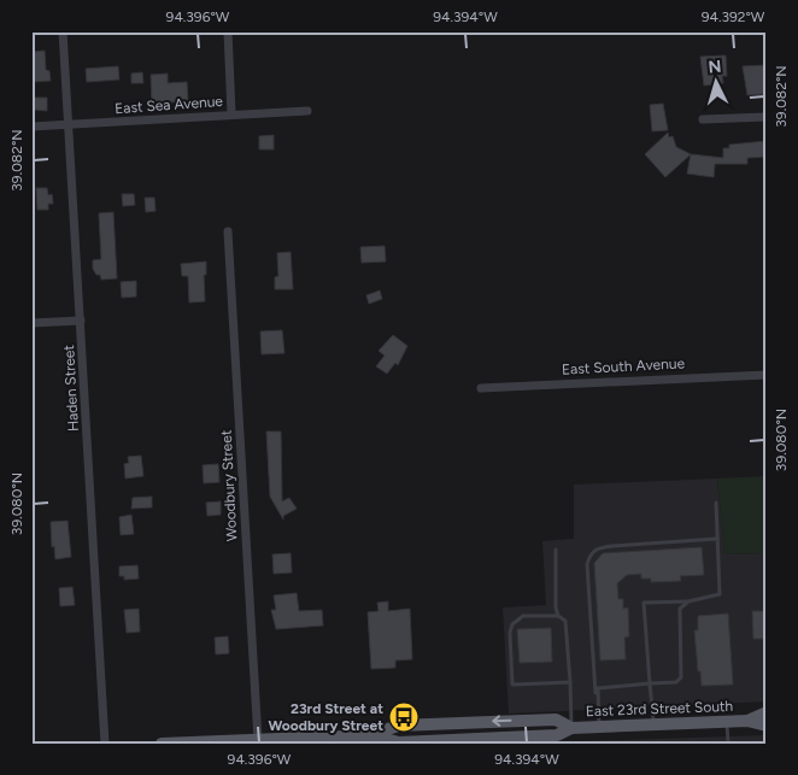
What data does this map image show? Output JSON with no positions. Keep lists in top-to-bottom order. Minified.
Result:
{"streets":{"main road":["East 23rd Street South"],"street":["East Sea Avenue","East South Avenue","Haden Street","Woodbury Street"]},"crossings":[["East Sea Avenue","Haden Street"],["Woodbury Street","East 23rd Street South"]],"places":{"bus stop":["23rd Street at Woodbury Street"]},"north":"top","coordinates":["94.396°W","94.394°W","94.392°W","39.082°N","39.080°N"]}
